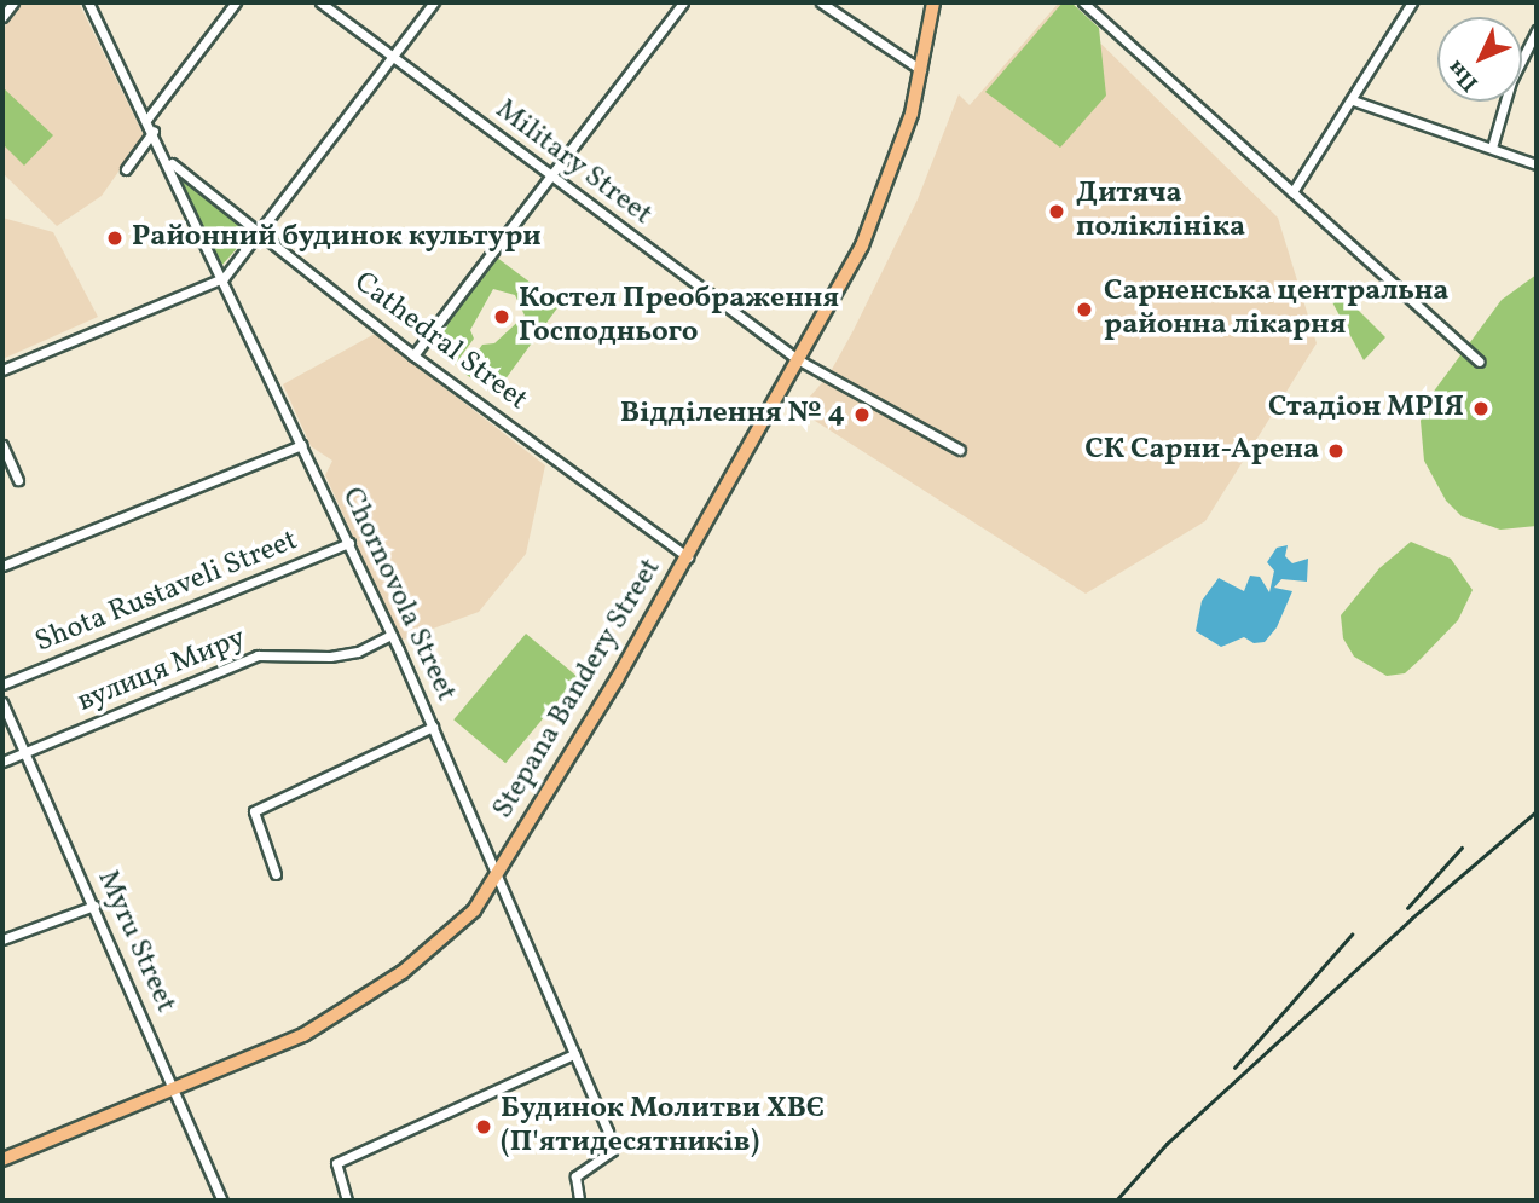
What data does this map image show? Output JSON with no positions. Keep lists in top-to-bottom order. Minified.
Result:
{"streets":{"main road":["Stepana Bandery Street"],"street":["Military Street","Cathedral Street","Shota Rustaveli Street","Chornovola Street","вулиця Миру","Myru Street"]},"crossings":[["Military Street","Stepana Bandery Street"],["Cathedral Street","Chornovola Street"],["Cathedral Street","Stepana Bandery Street"],["Shota Rustaveli Street","Chornovola Street"],["Chornovola Street","вулиця Миру"],["Chornovola Street","Stepana Bandery Street"],["вулиця Миру","Myru Street"],["Stepana Bandery Street","Myru Street"]],"places":["Дитяча поліклініка","Районний будинок культури","Сарненська центральна районна лікарня","Костел Преображення Господнього","Стадіон МРІЯ","Відділення № 4","СК Сарни-Арена","Будинок Молитви ХВЄ (П'ятидесятників)"],"north":"bottom left"}
